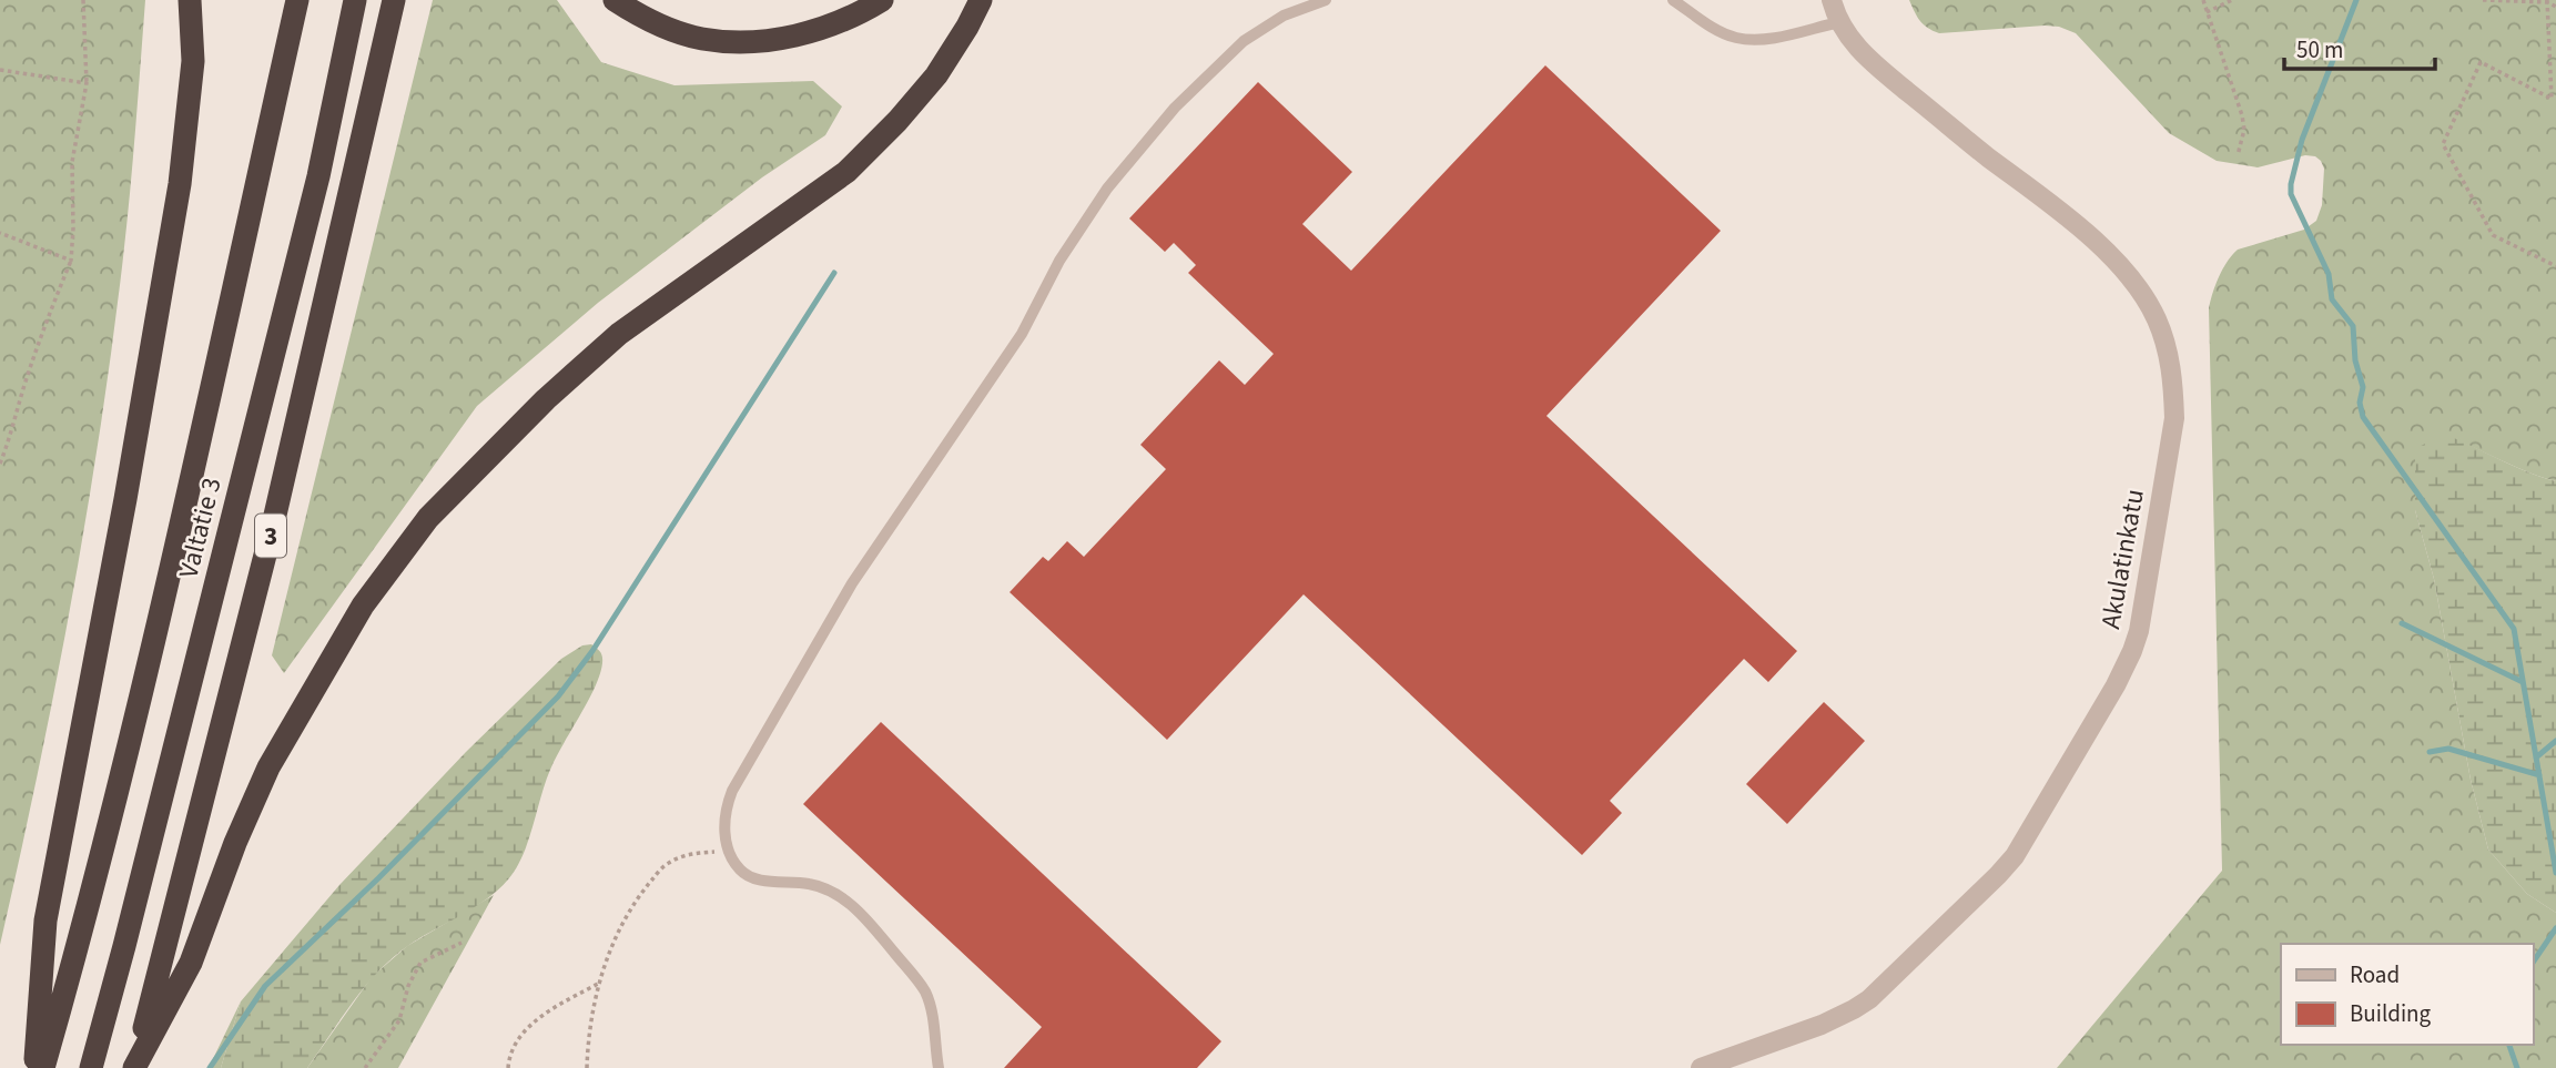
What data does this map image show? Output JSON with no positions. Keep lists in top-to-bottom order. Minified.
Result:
{"streets":{"highway":["Valtatie 3","3"],"street":["Akulatinkatu"]},"legend":["Road","Building"],"scale_bar":"50 m"}
